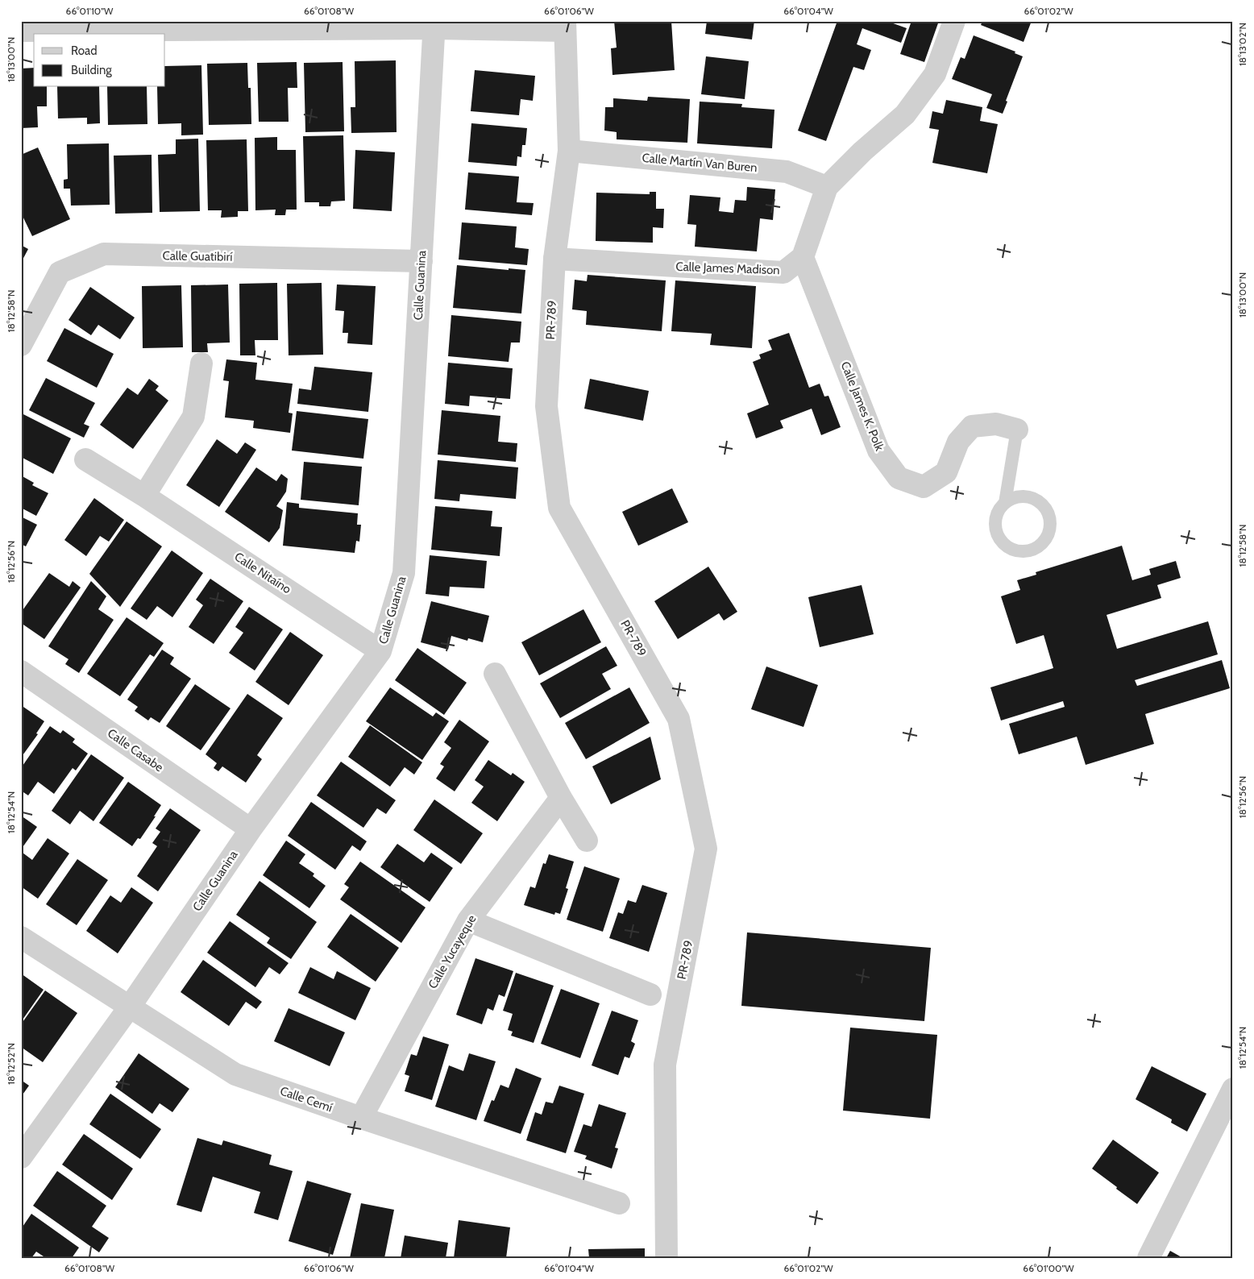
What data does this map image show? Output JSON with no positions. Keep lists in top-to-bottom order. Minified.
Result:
{"streets":{"street":["Calle Martín Van Buren","Calle Guatibirí","Calle James Madison","Calle Guanina","PR-789","Calle James K. Polk","Calle Nitaíno","Calle Casabe","Calle Yucayeque","Calle Cemí"]},"crossings":[["Calle Martín Van Buren","PR-789"],["Calle Guatibirí","Calle Guanina"],["Calle James Madison","PR-789"],["Calle James Madison","Calle James K. Polk"],["Calle Guanina","Calle Nitaíno"],["Calle Guanina","Calle Casabe"],["Calle Guanina","Calle Cemí"],["Calle Yucayeque","Calle Cemí"]],"legend":["Road","Building"],"coordinates":["66°01'10\"W","66°01'08\"W","66°01'06\"W","66°01'04\"W","66°01'02\"W","18°13'02\"N","18°13'00\"N","18°12'58\"N","18°12'56\"N","18°12'54\"N","18°12'52\"N","66°01'00\"W"]}
